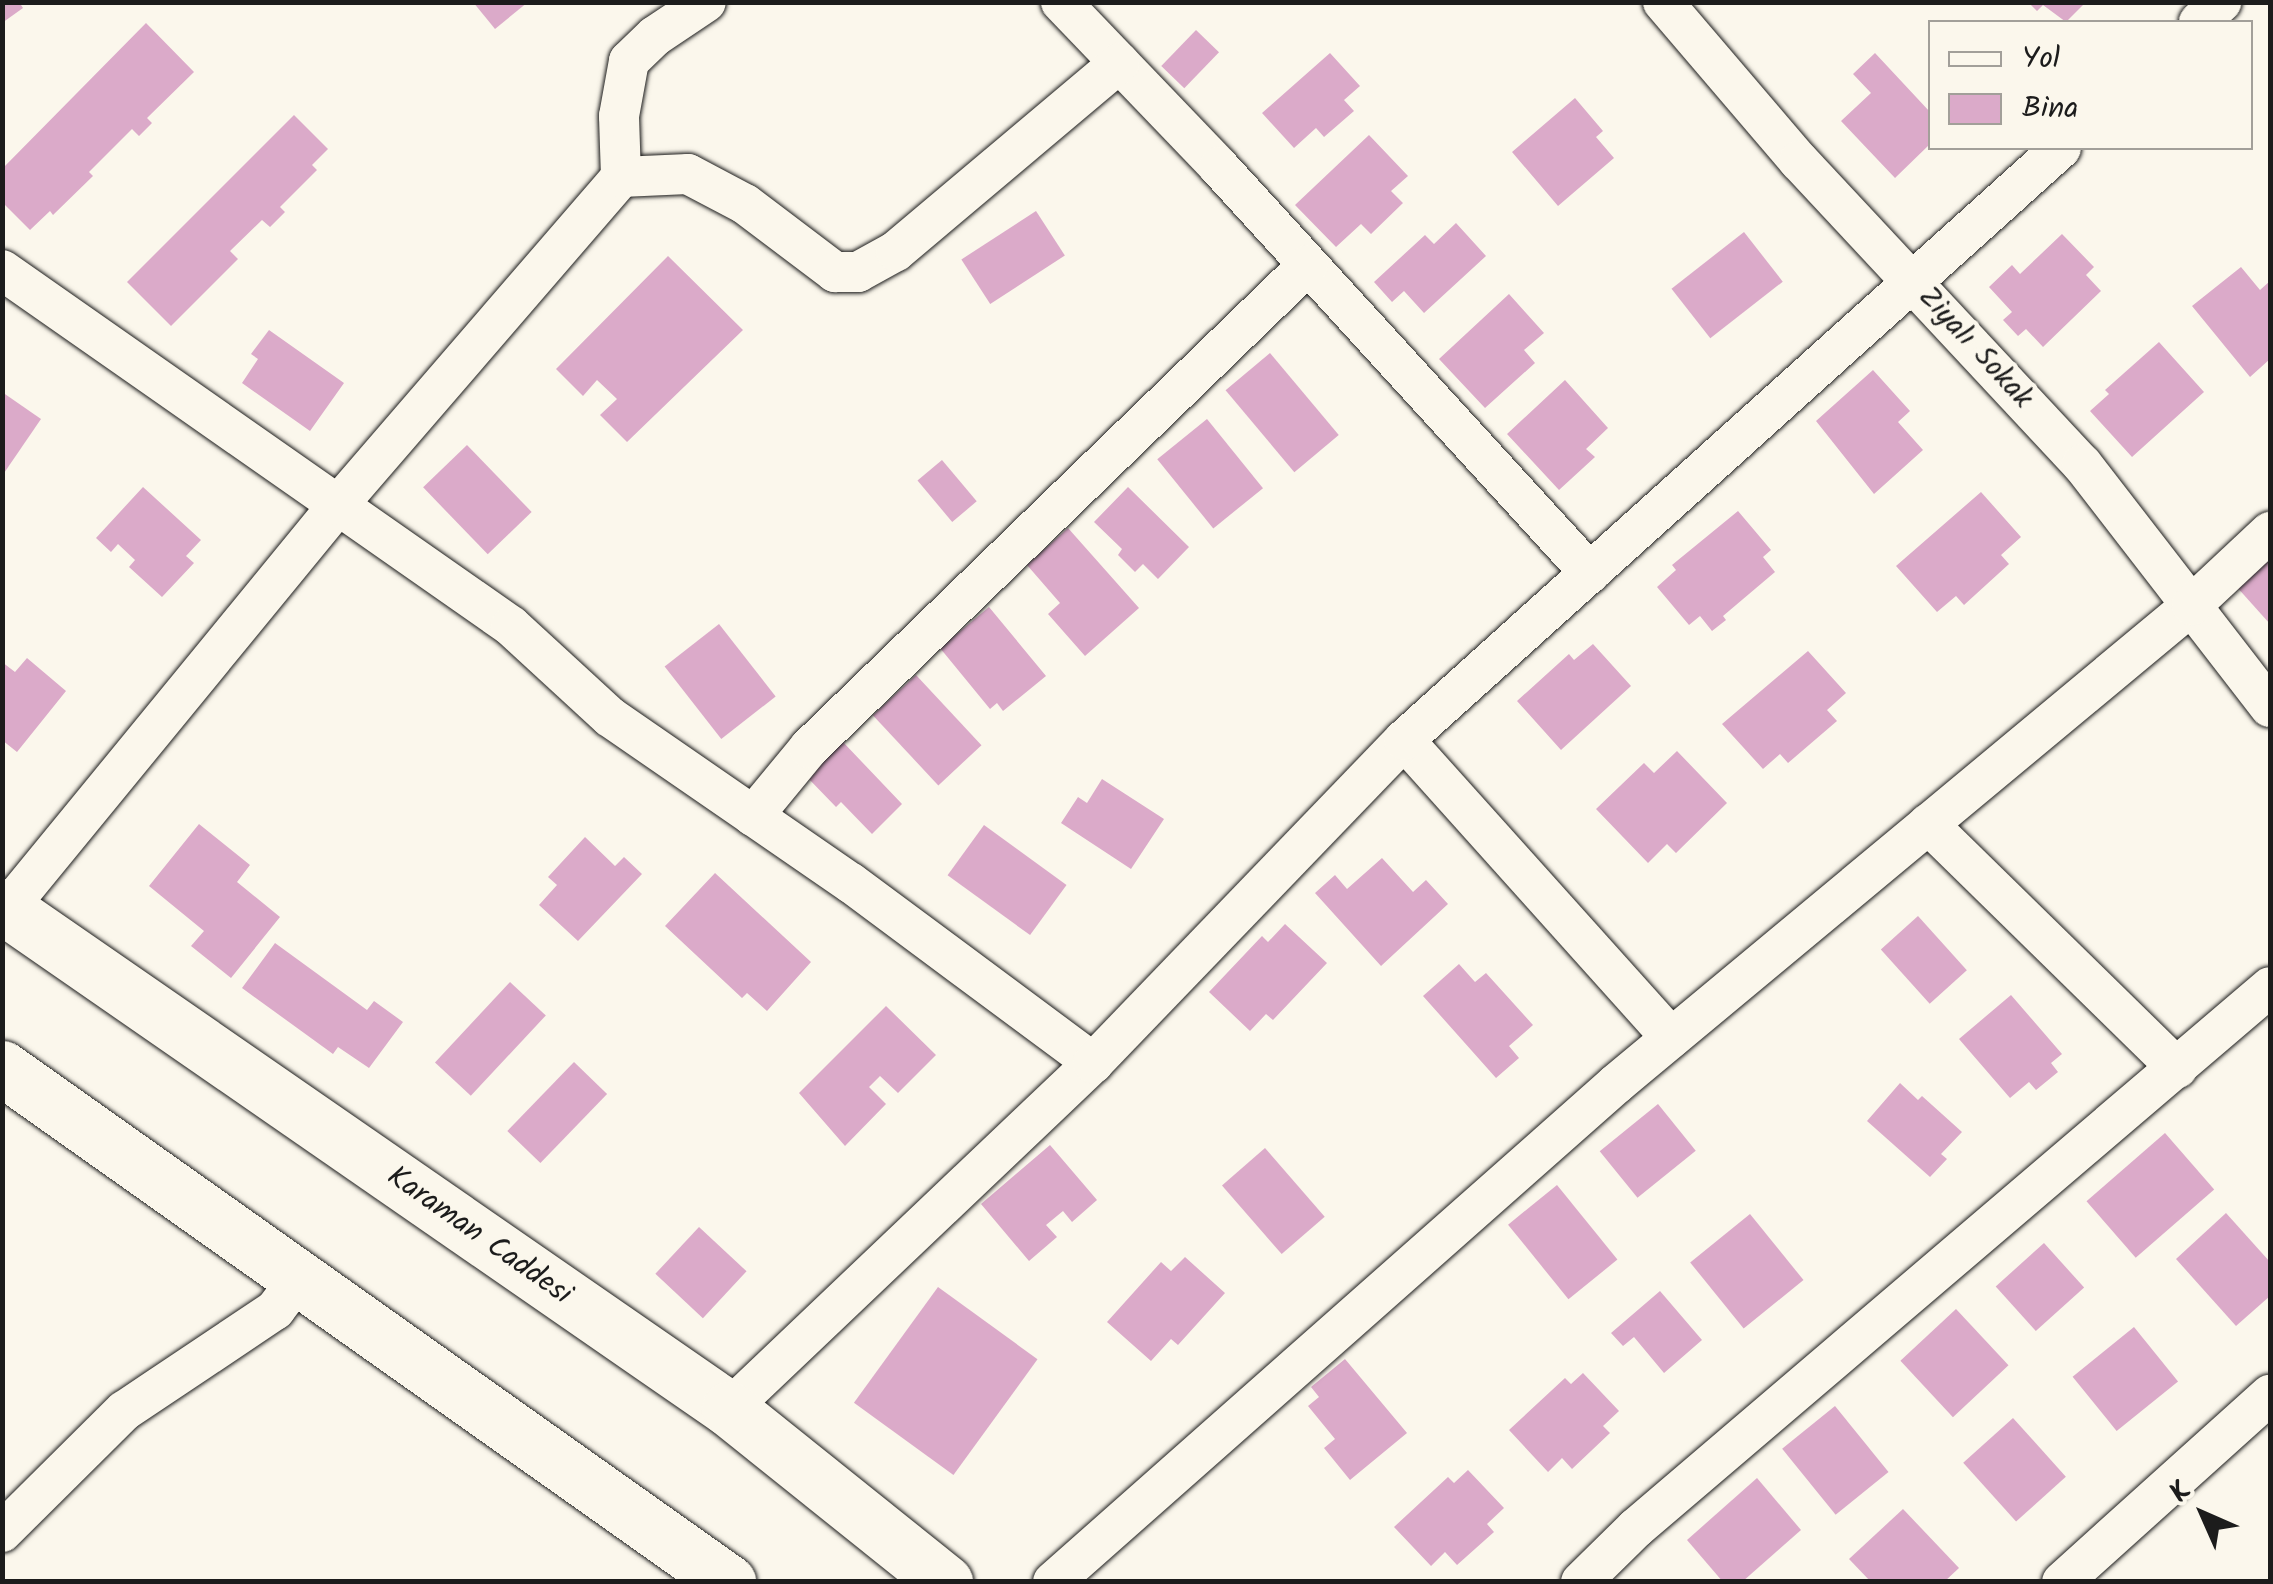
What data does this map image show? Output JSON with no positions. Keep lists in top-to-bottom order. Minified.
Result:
{"streets":{"highway":["Karaman Caddesi"],"street":["Ziyalı Sokak"]},"legend":["Yol","Bina"],"north":"top left"}
